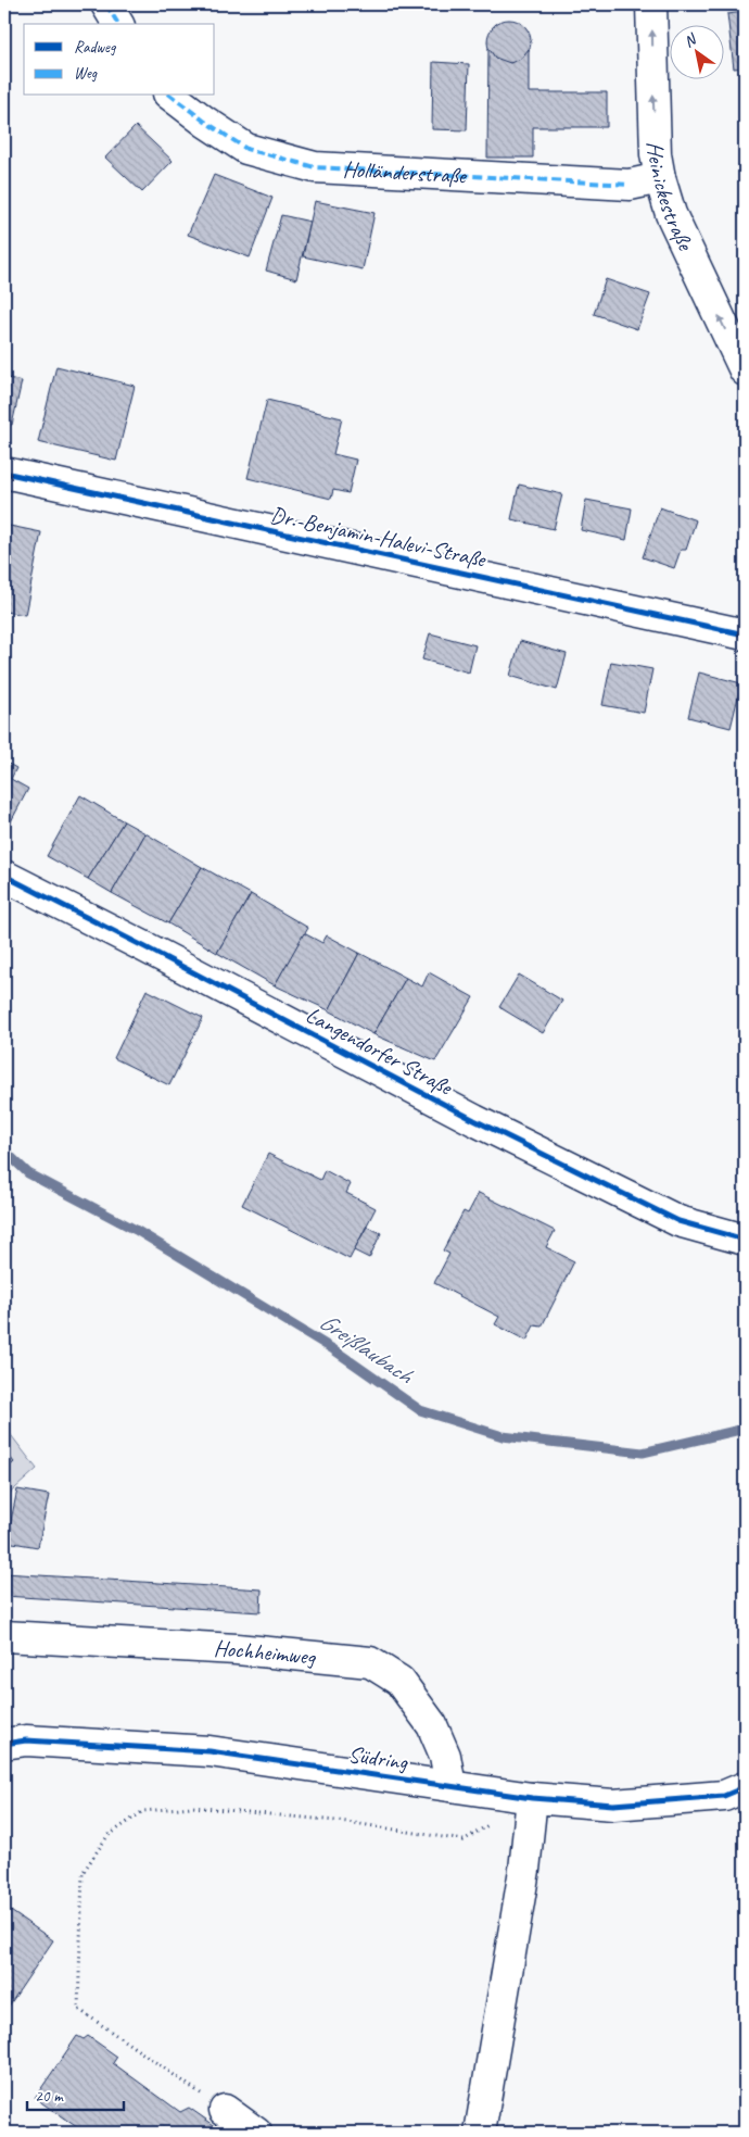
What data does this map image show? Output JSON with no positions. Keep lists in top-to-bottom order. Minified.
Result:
{"streets":{"street":["Holländerstraße","Heinickestraße","Dr.-Benjamin-Halevi-Straße","Langendorfer Straße","Hochheimweg","Südring"]},"crossings":[["Holländerstraße","Heinickestraße"],["Hochheimweg","Südring"]],"one_way":["Heinickestraße"],"water":["Greißlaubach"],"legend":["Radweg","Weg"],"scale_bar":"20 m","north":"top left"}
